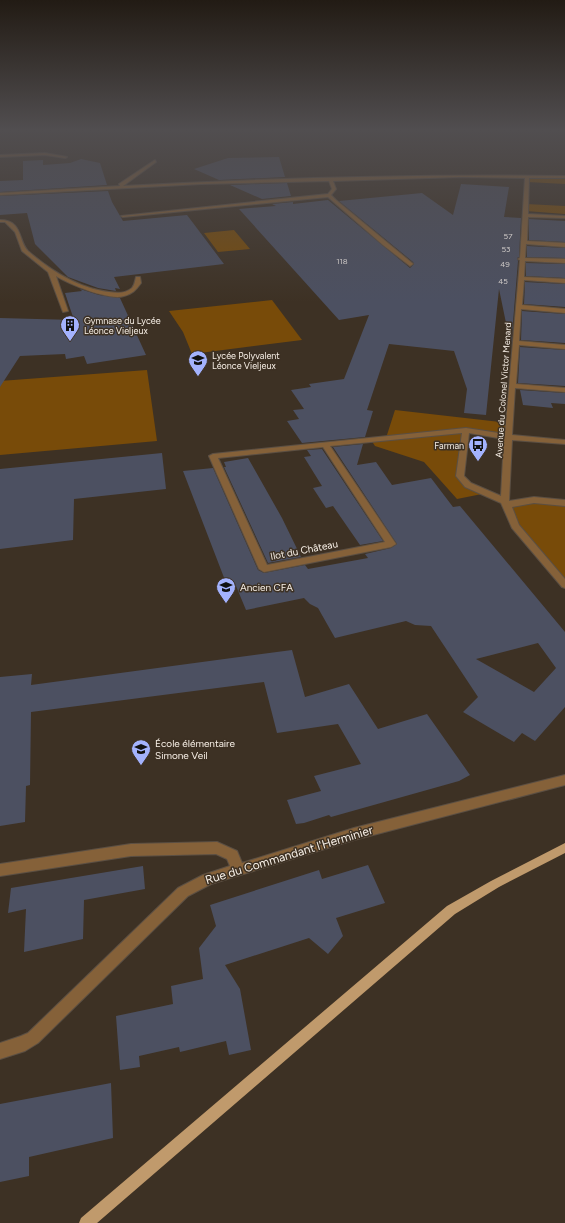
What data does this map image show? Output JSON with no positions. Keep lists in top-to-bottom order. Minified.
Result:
{"streets":{"street":["Avenue du Colonel Victor Menard","Ilot du Château","Rue du Commandant l'Herminier"]},"crossings":[["Avenue du Colonel Victor Menard","Ilot du Château"]],"places":{"building":["Gymnase du Lycée Léonce Vieljeux"],"school or university":["Lycée Polyvalent Léonce Vieljeux","Ancien CFA","École élémentaire Simone Veil"],"bus stop":["Farman"]},"house_numbers":["57","53","118","49","45"]}
